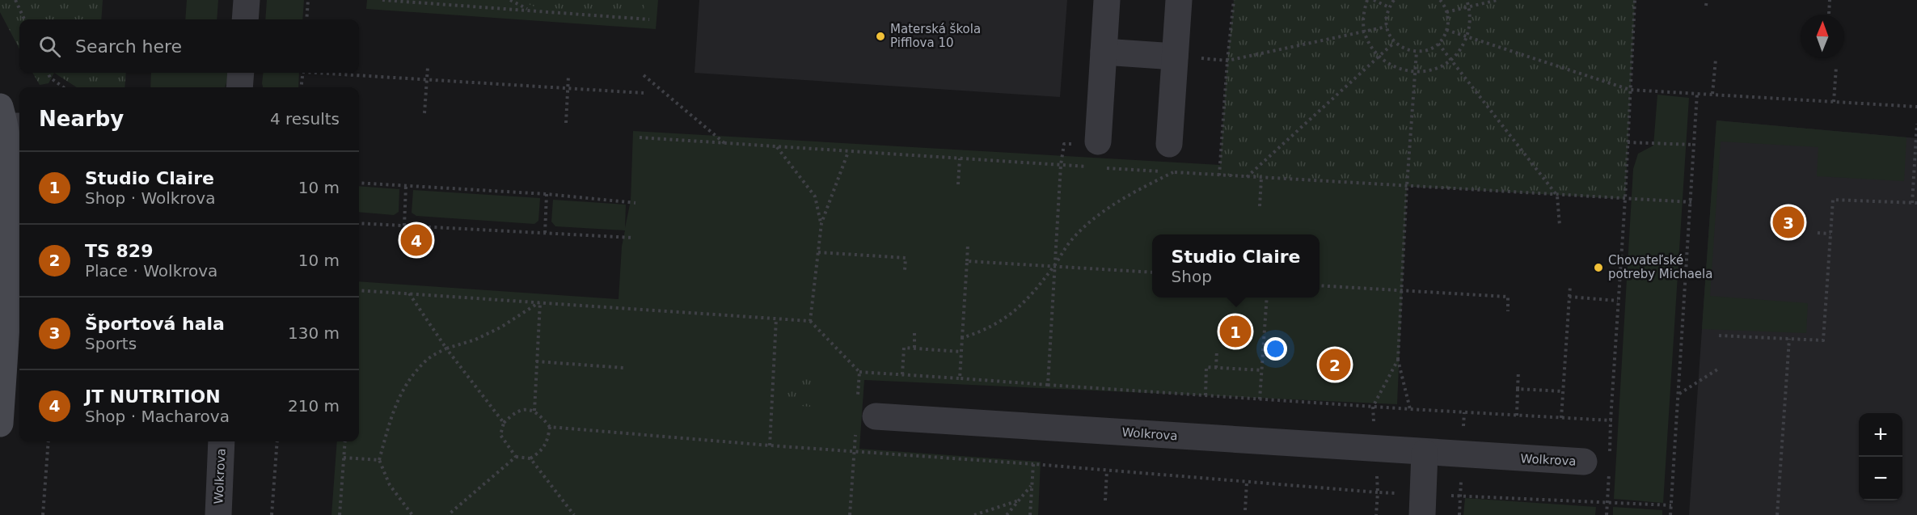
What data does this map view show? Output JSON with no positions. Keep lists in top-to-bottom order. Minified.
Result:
{"streets":{"street":["Wolkrova"]},"places":["Materská škola Pifflova 10","Chovateľské potreby Michaela"],"north":"top","page":{"search":"Search here","heading":["Nearby","4 results"],"list":[{"mark":"1","name":"Studio Claire","note":"Shop · Wolkrova","value":"10 m"},{"mark":"2","name":"TS 829","note":"Place · Wolkrova","value":"10 m"},{"mark":"3","name":"Športová hala","note":"Sports","value":"130 m"},{"mark":"4","name":"JT NUTRITION","note":"Shop · Macharova","value":"210 m"}],"pins":["3","4","1","2"],"popup":["Studio Claire","Shop"],"map_buttons":["+","−"]}}
